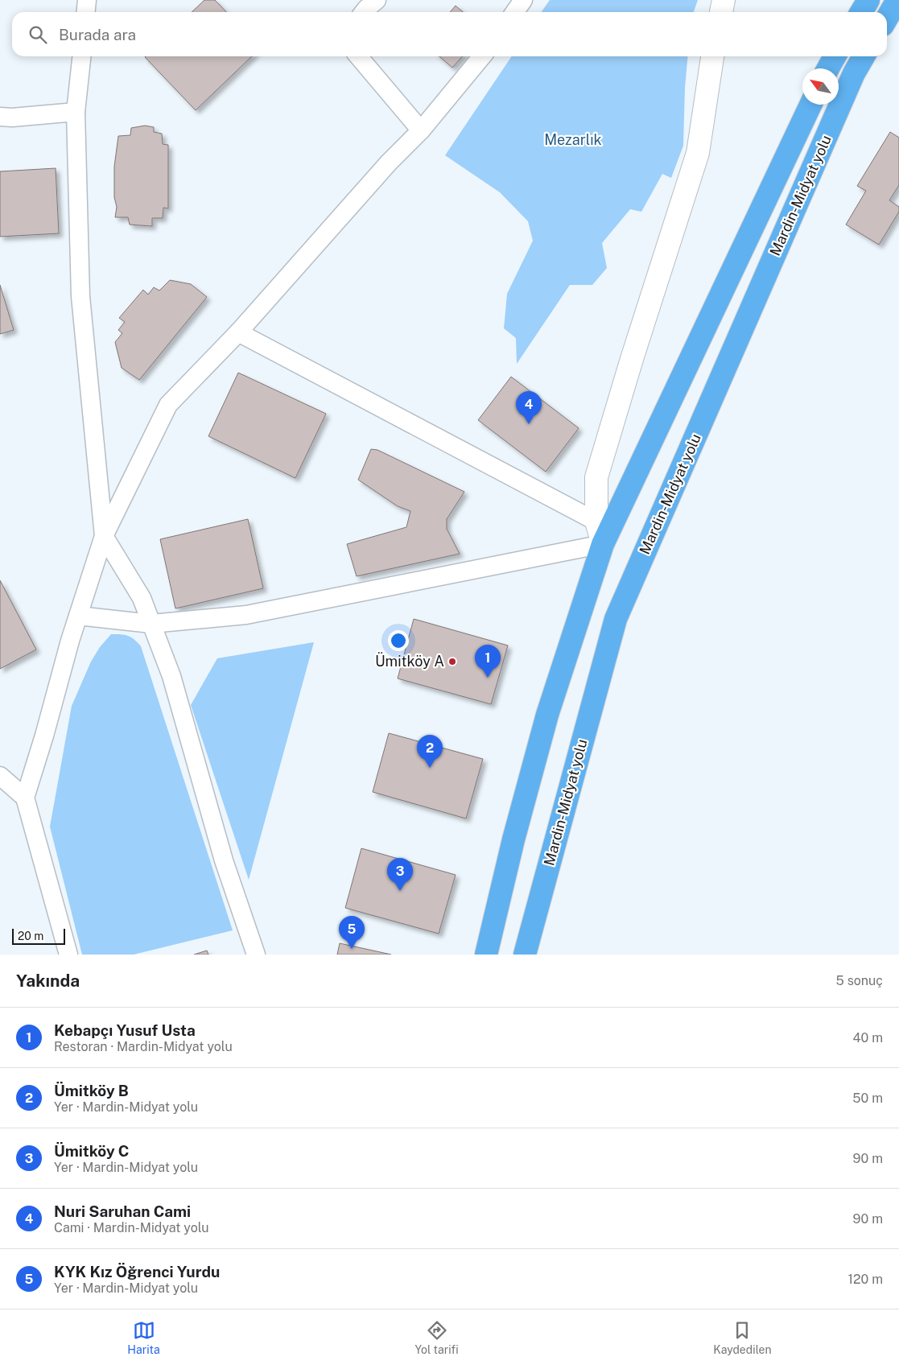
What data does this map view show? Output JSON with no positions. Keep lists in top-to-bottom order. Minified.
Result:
{"streets":{"highway":["Mardin-Midyat yolu"]},"parks":["Mezarlık"],"places":["Ümitköy A"],"scale_bar":"20 m","north":"top left","page":{"search":"Burada ara","pins":["4","1","2","3","5"],"scale":"20 m","heading":["Yakında","5 sonuç"],"list":[{"mark":"1","name":"Kebapçı Yusuf Usta","note":"Restoran · Mardin-Midyat yolu","value":"40 m"},{"mark":"2","name":"Ümitköy B","note":"Yer · Mardin-Midyat yolu","value":"50 m"},{"mark":"3","name":"Ümitköy C","note":"Yer · Mardin-Midyat yolu","value":"90 m"},{"mark":"4","name":"Nuri Saruhan Cami","note":"Cami · Mardin-Midyat yolu","value":"90 m"},{"mark":"5","name":"KYK Kız Öğrenci Yurdu","note":"Yer · Mardin-Midyat yolu","value":"120 m"}],"nav":["Harita","Yol tarifi","Kaydedilen"]}}
